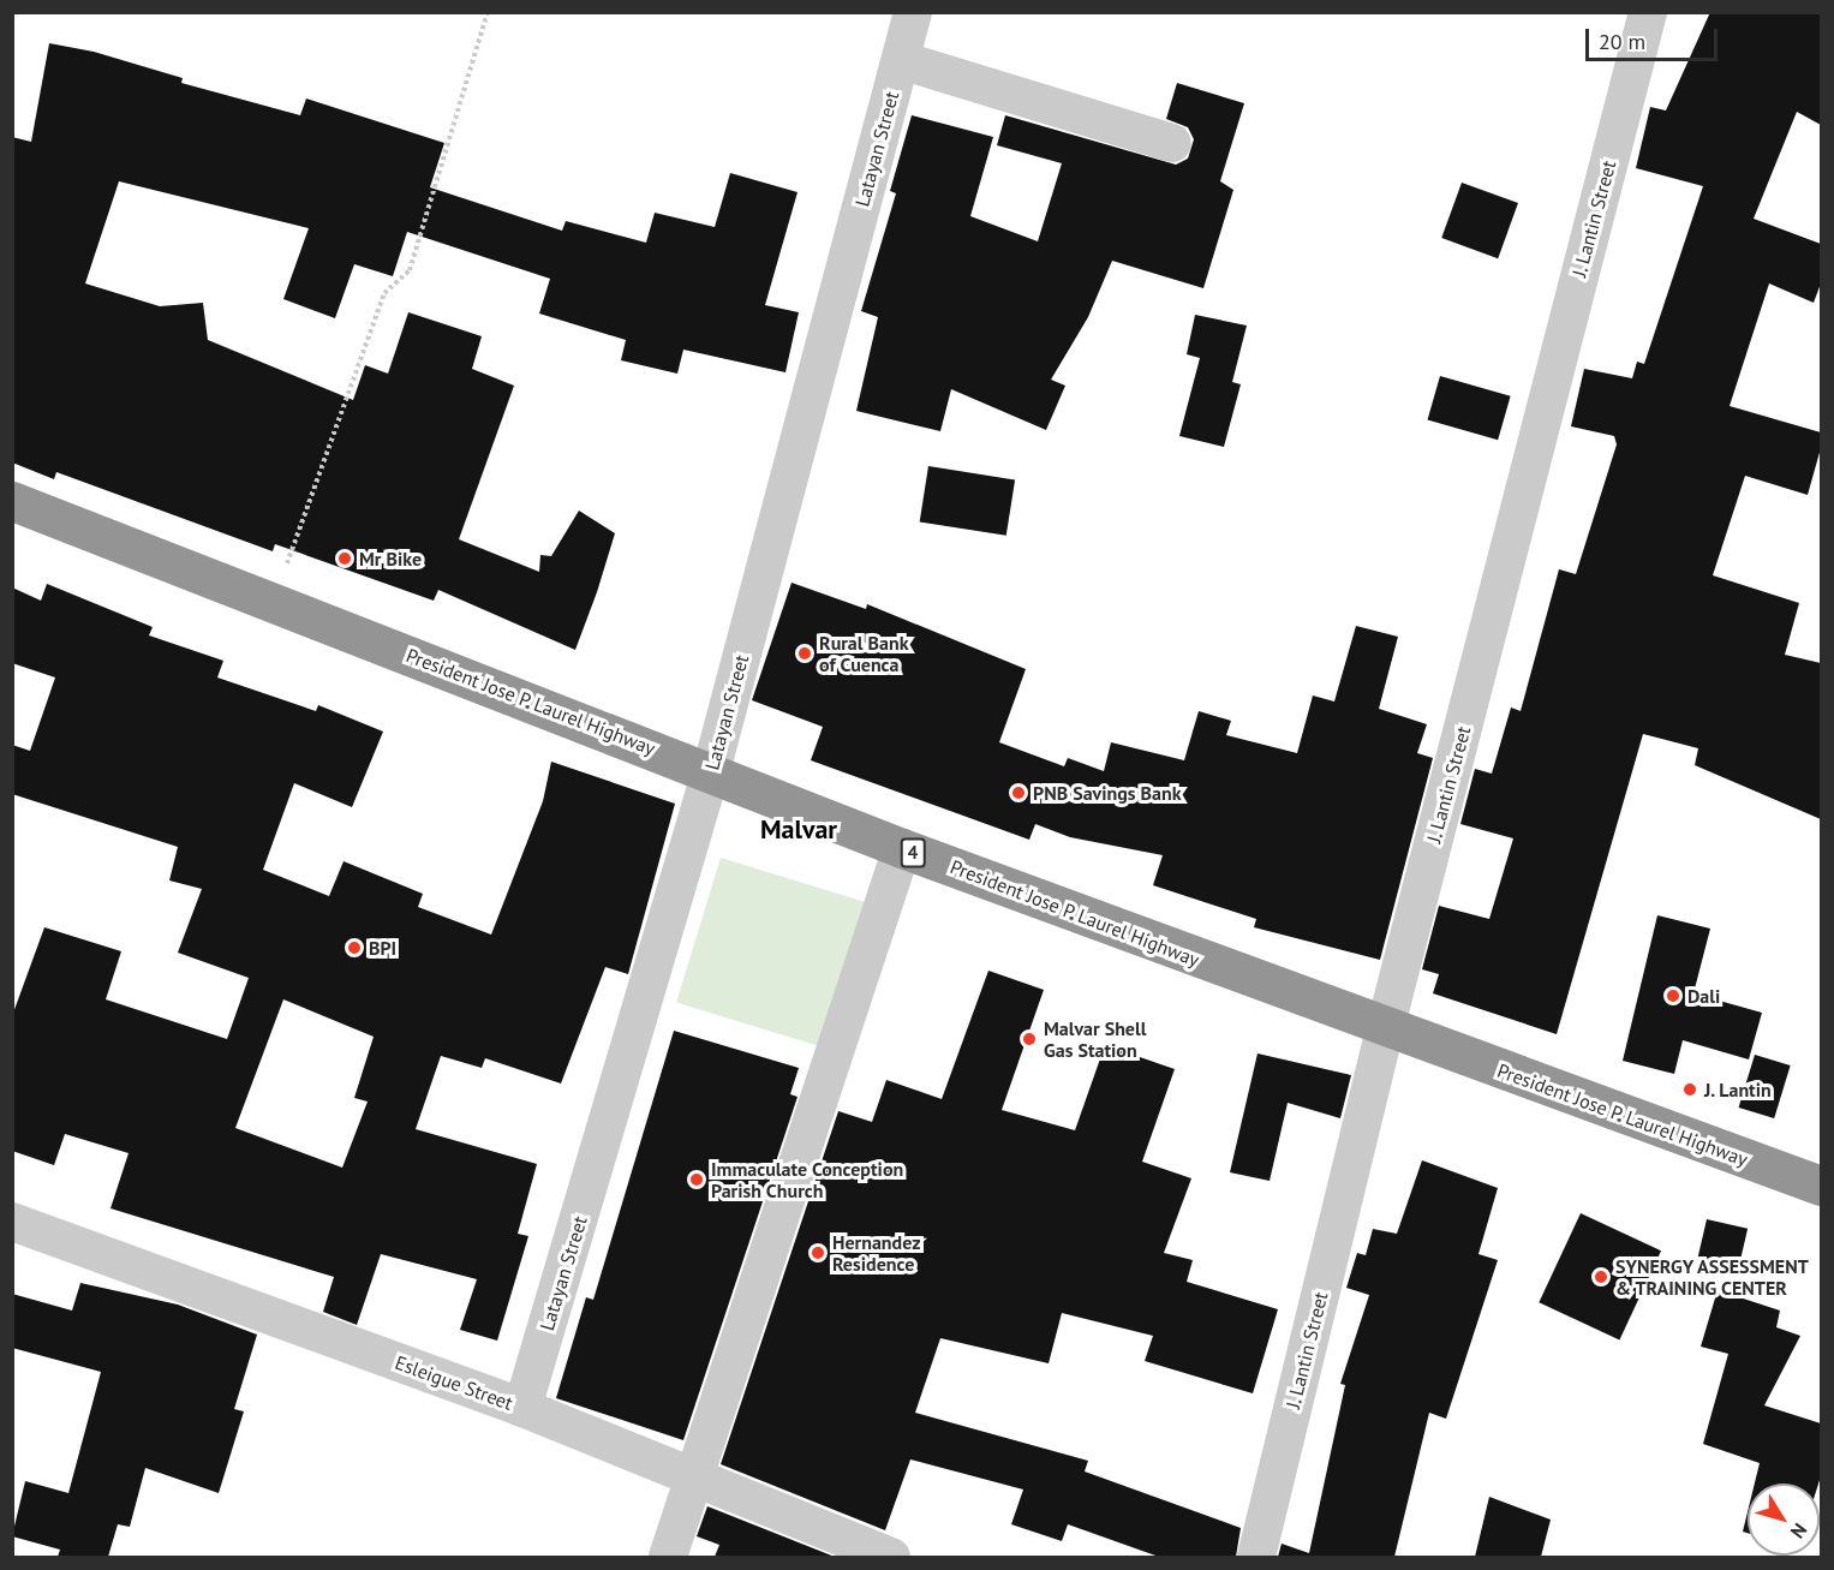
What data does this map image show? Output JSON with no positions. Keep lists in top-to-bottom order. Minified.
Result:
{"streets":{"highway":["President Jose P. Laurel Highway","4"],"street":["Latayan Street","J. Lantin Street","Esleigue Street"]},"crossings":[["Latayan Street","President Jose P. Laurel Highway"],["Latayan Street","Esleigue Street"],["J. Lantin Street","President Jose P. Laurel Highway"]],"districts":["Malvar"],"places":["Mr Bike","Rural Bank of Cuenca","PNB Savings Bank","BPI","Dali","Malvar Shell Gas Station","J. Lantin","Immaculate Conception Parish Church","Hernandez Residence","SYNERGY ASSESSMENT & TRAINING CENTER"],"scale_bar":"20 m","north":"bottom right"}
